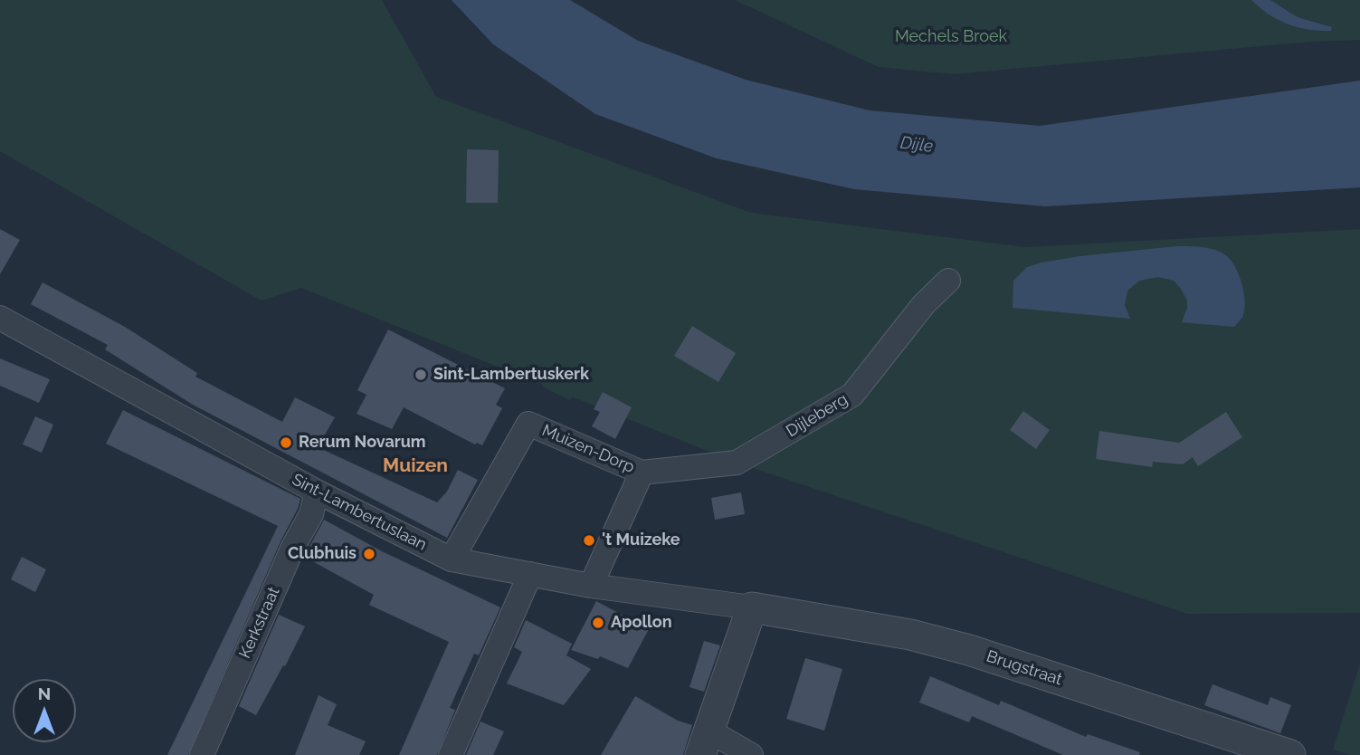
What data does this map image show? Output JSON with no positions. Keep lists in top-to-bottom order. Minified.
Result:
{"streets":{"street":["Dijleberg","Muizen-Dorp","Sint-Lambertuslaan","Kerkstraat","Brugstraat"]},"crossings":[["Dijleberg","Muizen-Dorp"],["Muizen-Dorp","Sint-Lambertuslaan"],["Sint-Lambertuslaan","Kerkstraat"],["Sint-Lambertuslaan","Brugstraat"]],"districts":["Muizen"],"water":["Dijle"],"parks":["Mechels Broek"],"places":["Sint-Lambertuskerk","Rerum Novarum","'t Muizeke","Clubhuis","Apollon"],"north":"top"}
